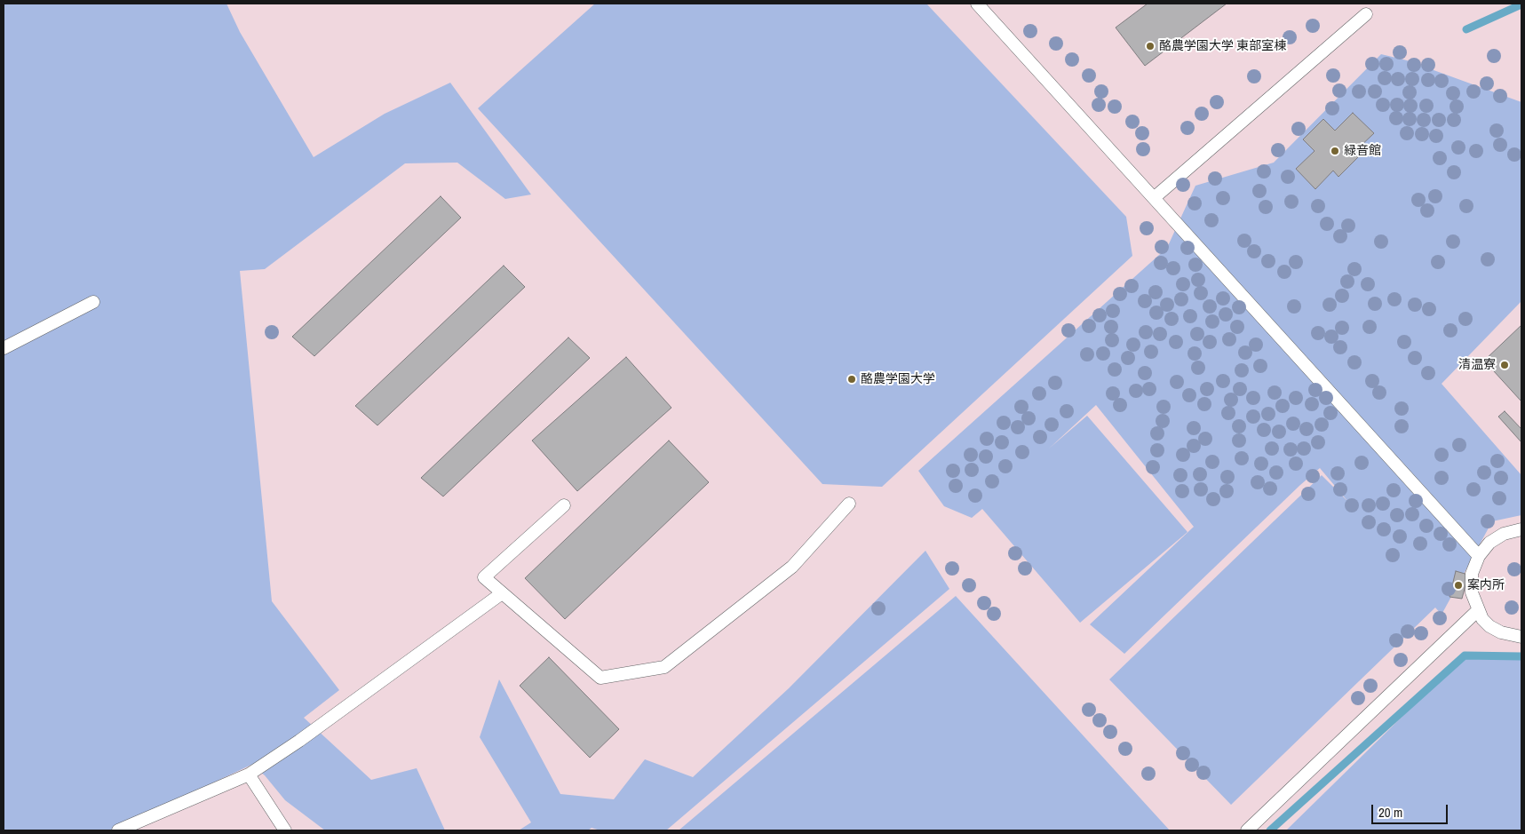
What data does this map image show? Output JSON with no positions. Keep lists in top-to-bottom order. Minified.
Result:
{"places":["酪農学園大学 東部室棟","緑音館","清温寮","酪農学園大学","案内所"],"scale_bar":"20 m"}
